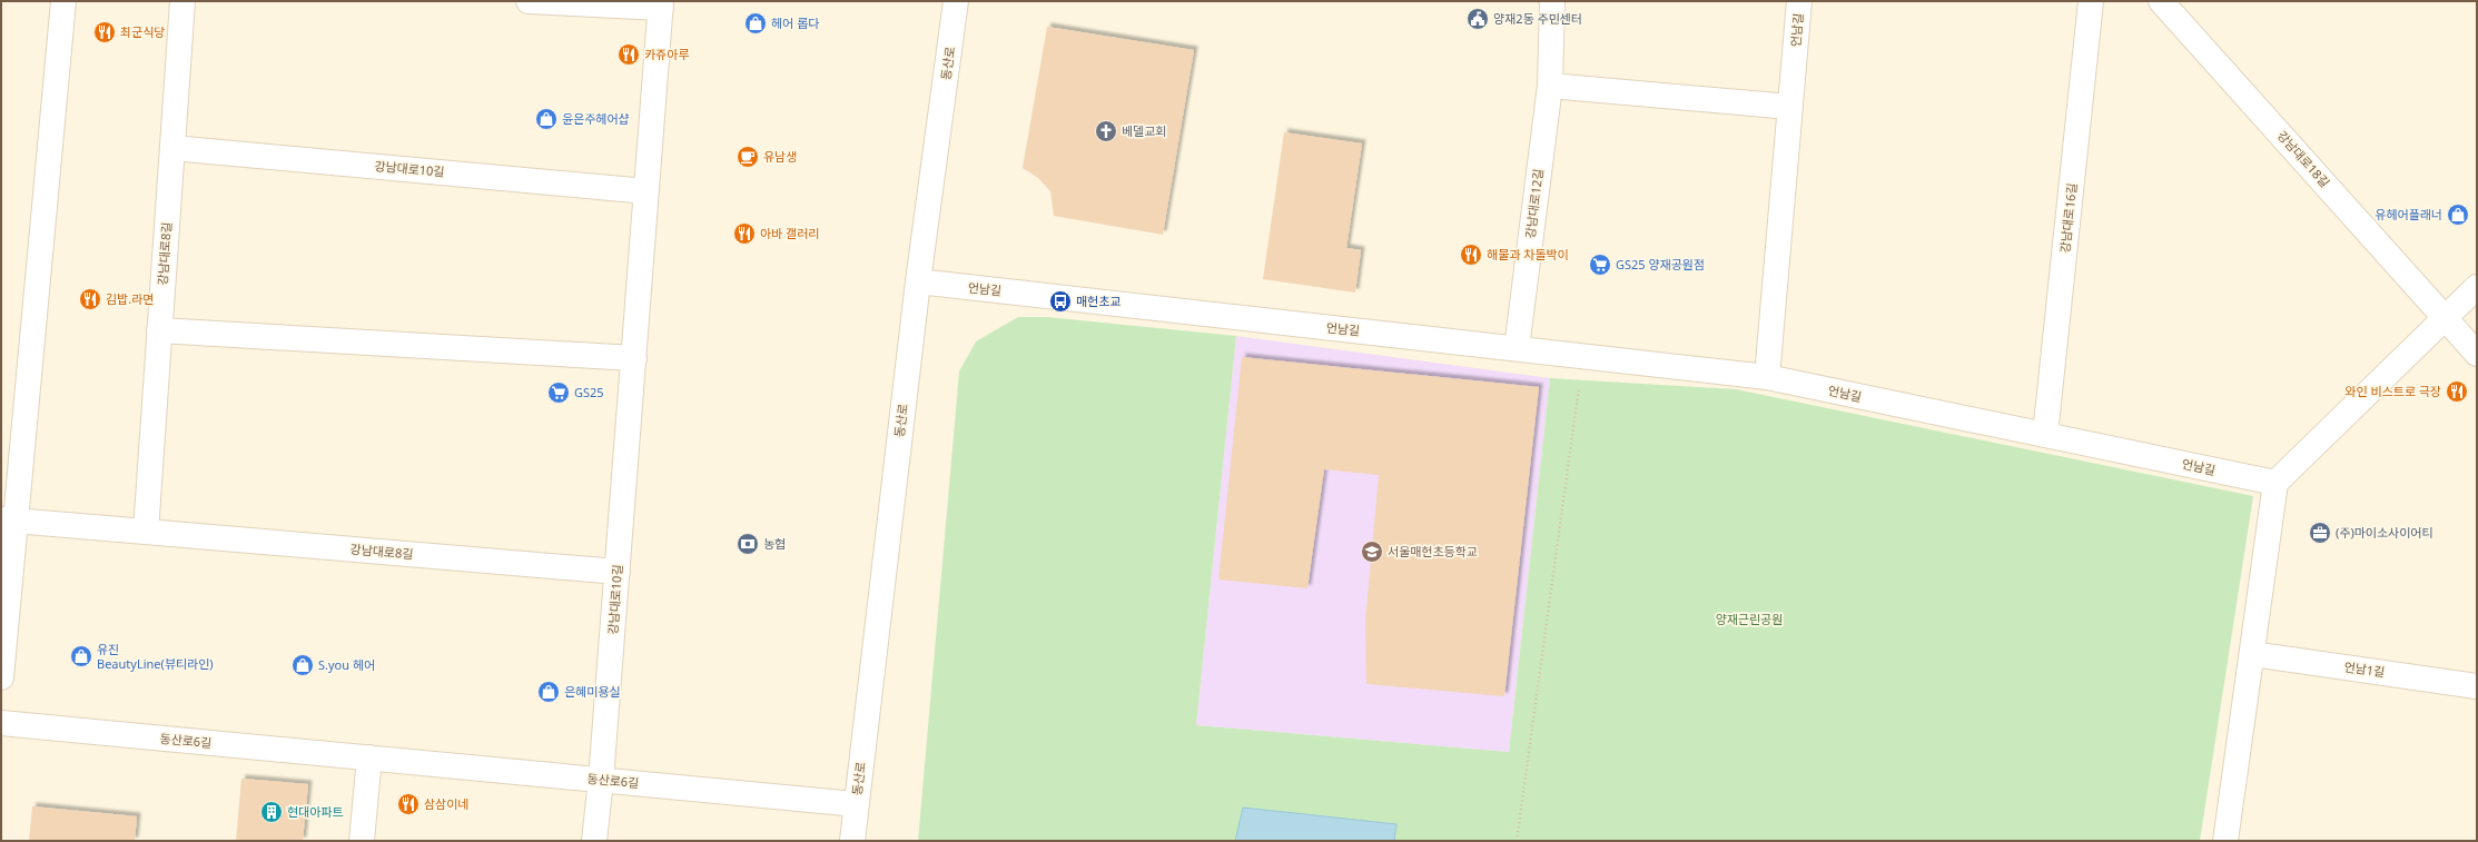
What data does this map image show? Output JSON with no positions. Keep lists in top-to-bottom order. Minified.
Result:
{"streets":{"street":["언남길","동산로","강남대로18길","강남대로10길","강남대로12길","강남대로16길","강남대로8길","언남1길","동산로6길"]},"crossings":[["언남길","동산로"],["언남길","강남대로12길"],["언남길","강남대로16길"],["동산로","동산로6길"],["강남대로10길","강남대로8길"],["강남대로10길","동산로6길"]],"parks":["양재근린공원"],"places":{"public building":["양재2동 주민센터"],"shop":["헤어 롭다","윤은주헤어샵","유헤어플래너","유진 BeautyLine(뷰티라인)","S.you 헤어","은혜미용실"],"restaurant":["최군식당","카쥬아루","아바 갤러리","해물과 차돌박이","김밥.라면","와인 비스트로 극장","삼삼이네"],"church":["베델교회"],"cafe":["유남생"],"supermarket":["GS25 양재공원점","GS25"],"bus stop":["매헌초교"],"office":["(주)마이소사이어티"],"bank":["농협"],"school or university":["서울매헌초등학교"],"building":["현대아파트"]}}
